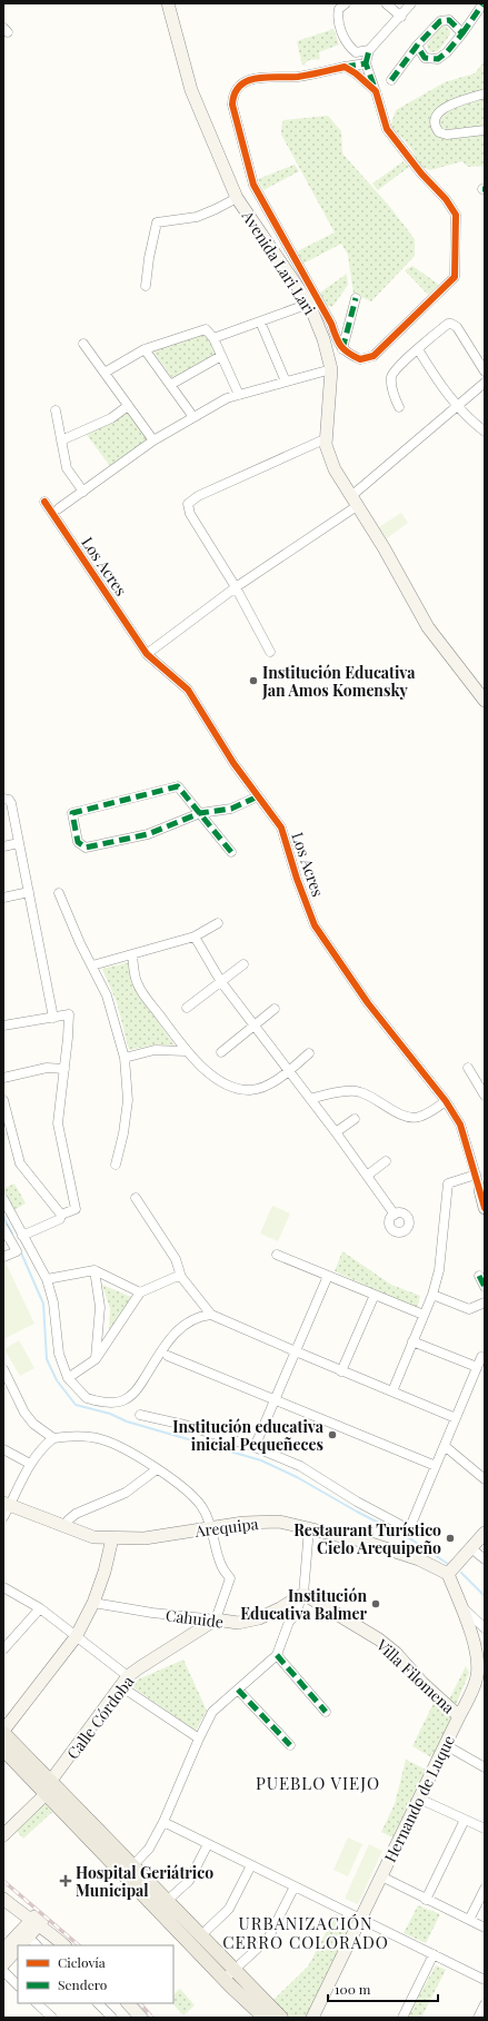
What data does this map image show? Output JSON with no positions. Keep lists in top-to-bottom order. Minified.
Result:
{"streets":{"street":["Avenida Lari Lari","Los Acres","Arequipa","Cahuide","Villa Filomena","Calle Córdoba","Hernando de Luque"]},"crossings":[["Arequipa","Hernando de Luque"],["Cahuide","Villa Filomena"],["Cahuide","Calle Córdoba"],["Villa Filomena","Hernando de Luque"]],"districts":["PUEBLO VIEJO","URBANIZACIÓN CERRO COLORADO"],"places":{"other":["Institución Educativa Jan Amos Komensky","Institución educativa inicial Pequeñeces","Restaurant Turístico Cielo Arequipeño","Institución Educativa Balmer"],"health":["Hospital Geriátrico Municipal"]},"legend":["Ciclovía","Sendero"],"scale_bar":"100 m"}
